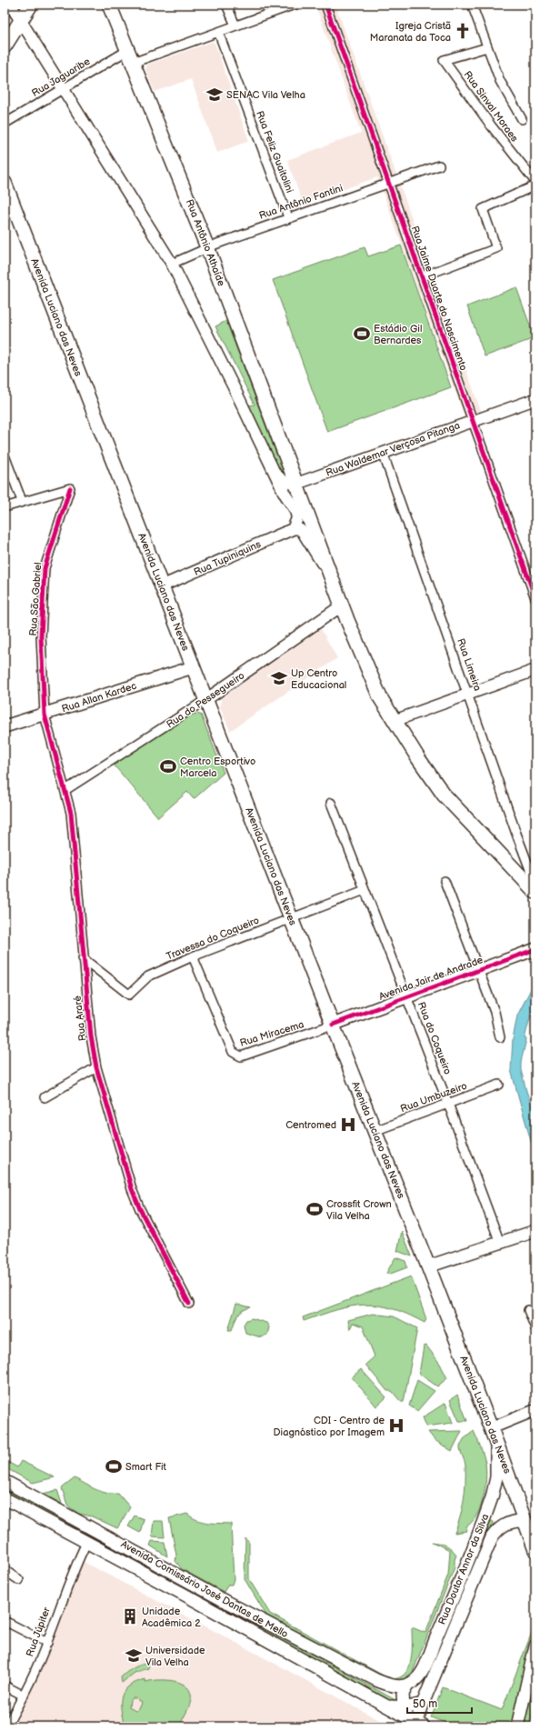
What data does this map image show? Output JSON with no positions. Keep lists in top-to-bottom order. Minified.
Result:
{"streets":{"main road":["Rua Antônio Athaíde","Avenida Luciano das Neves","Rua Allan Kardec","Avenida Jair de Andrade","Rua Doutor Annor da Silva","Avenida Comissário José Dantas de Mello"],"street":["Rua Jaguaribe","Rua Sinval Moraes","Rua Feliz Guaitolini","Rua Antônio Fantini","Rua Jaime Duarte do Nascimento","Rua Waldemar Verçosa Pitanga","Rua Tupiniquins","Rua São Gabriel","Rua Limeira","Rua do Pessegueiro","Travessa do Coqueiro","Rua Araré","Rua Miracema","Rua do Coqueiro","Rua Umbuzeiro","Rua Júpiter"]},"crossings":[["Rua Jaguaribe","Rua Antônio Athaíde"],["Rua Feliz Guaitolini","Rua Antônio Fantini"],["Rua Antônio Fantini","Rua Antônio Athaíde"],["Rua Antônio Fantini","Rua Jaime Duarte do Nascimento"],["Rua Antônio Athaíde","Rua Waldemar Verçosa Pitanga"],["Rua Antônio Athaíde","Rua do Pessegueiro"],["Rua Jaime Duarte do Nascimento","Rua Waldemar Verçosa Pitanga"],["Avenida Luciano das Neves","Rua Tupiniquins"],["Avenida Luciano das Neves","Rua Allan Kardec"],["Avenida Luciano das Neves","Rua do Pessegueiro"],["Avenida Luciano das Neves","Travessa do Coqueiro"],["Avenida Luciano das Neves","Avenida Jair de Andrade"],["Avenida Luciano das Neves","Rua Miracema"],["Avenida Luciano das Neves","Rua Umbuzeiro"],["Avenida Luciano das Neves","Rua Doutor Annor da Silva"],["Rua Waldemar Verçosa Pitanga","Rua Limeira"],["Rua São Gabriel","Rua Allan Kardec"],["Rua São Gabriel","Rua Araré"],["Rua Allan Kardec","Rua Araré"],["Rua do Pessegueiro","Rua Araré"],["Travessa do Coqueiro","Rua Araré"],["Travessa do Coqueiro","Rua Miracema"],["Travessa do Coqueiro","Rua do Coqueiro"],["Avenida Jair de Andrade","Rua Miracema"],["Avenida Jair de Andrade","Rua do Coqueiro"],["Rua do Coqueiro","Rua Umbuzeiro"],["Rua Doutor Annor da Silva","Avenida Comissário José Dantas de Mello"],["Avenida Comissário José Dantas de Mello","Rua Júpiter"]],"places":{"church":["Igreja Cristã Maranata da Toca"],"school or university":["SENAC Vila Velha","Up Centro Educacional","Universidade Vila Velha"],"sports":["Estádio Gil Bernardes","Centro Esportivo Marcela","Crossfit Crown Vila Velha","Smart Fit"],"hospital":["Centromed","CDI - Centro de Diagnóstico por Imagem"],"building":["Unidade Acadêmica 2"]},"scale_bar":"50 m"}
